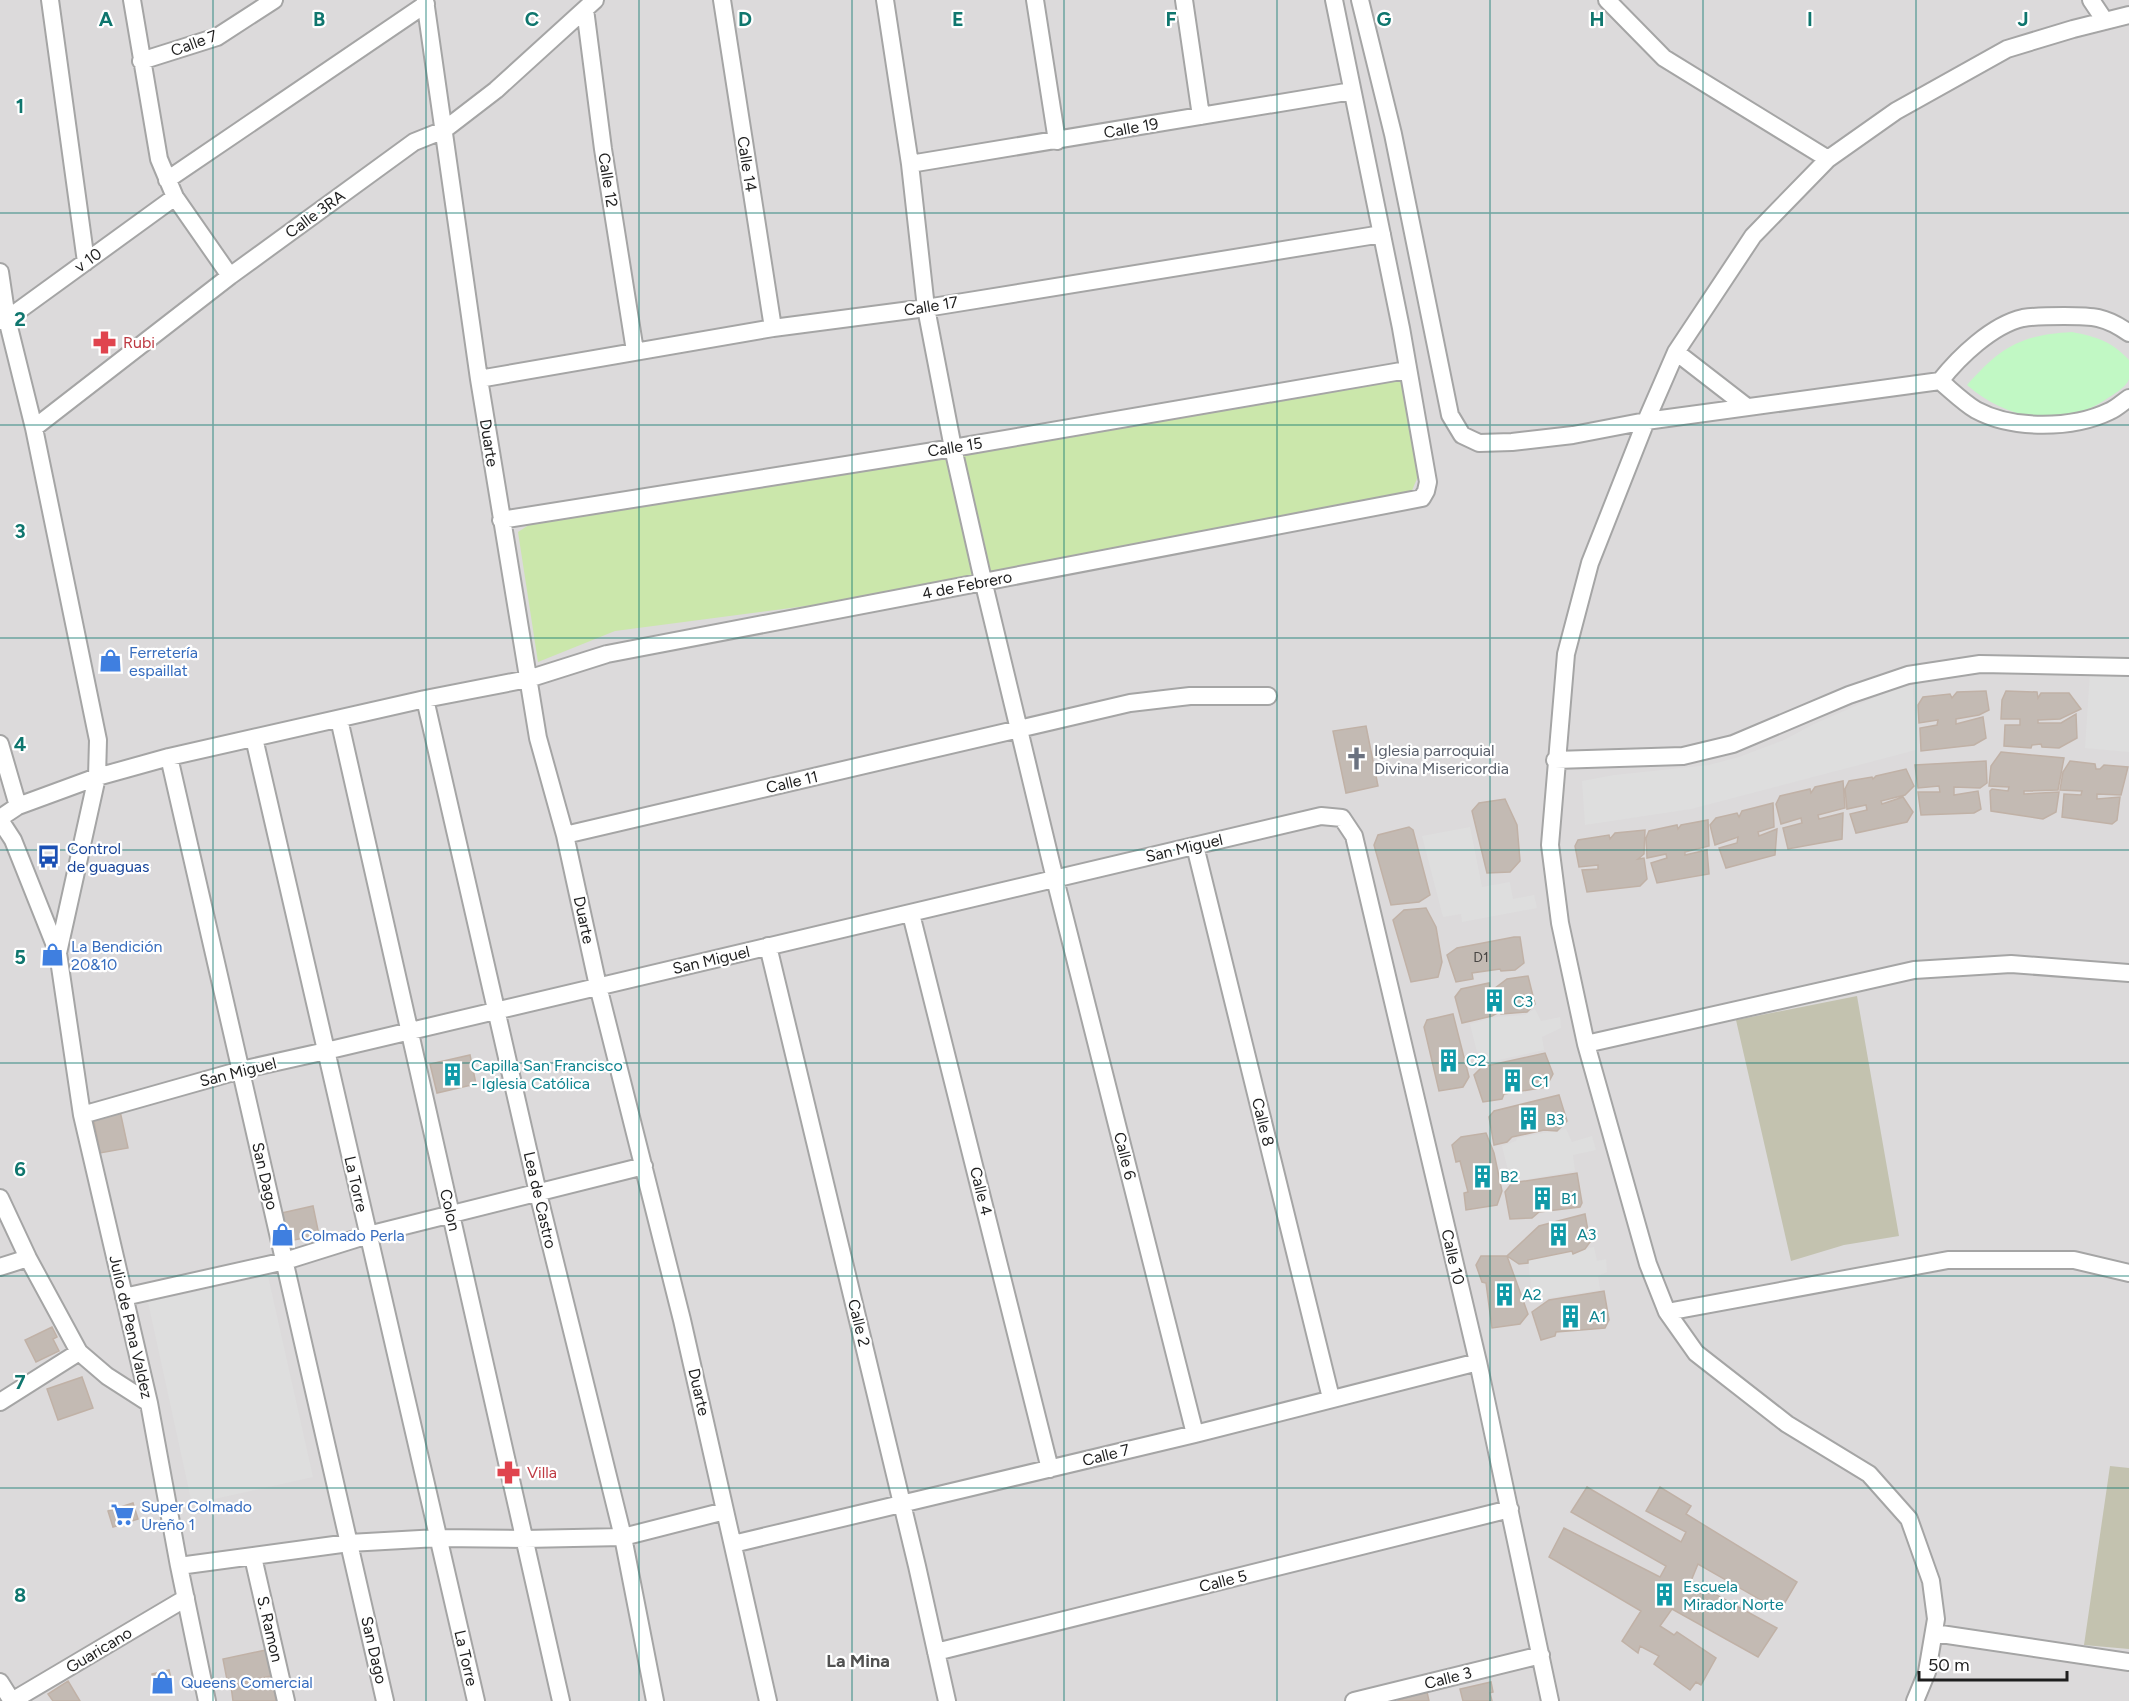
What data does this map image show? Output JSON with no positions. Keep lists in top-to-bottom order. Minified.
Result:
{"streets":{"street":["Calle 7","Calle 19","Calle 14","Calle 12","Calle 3RA","v 10","Calle 17","Duarte","Calle 15","4 de Febrero","Calle 11","San Miguel","Calle 8","Calle 6","San Dago","La Torre","Calle 4","Lea de Castro","Colon","Calle 10","Calle 2","Julio de Pena Valdez","Calle 5","S. Ramon","Guaricano","Calle 3"]},"crossings":[["Calle 7","Duarte"],["Calle 7","Calle 8"],["Calle 7","Calle 6"],["Calle 7","Calle 4"],["Calle 7","Calle 10"],["Calle 7","Calle 2"],["Calle 19","Calle 6"],["Calle 14","Calle 17"],["Calle 12","Calle 3RA"],["Calle 12","Calle 17"],["Calle 3RA","Duarte"],["Calle 3RA","Julio de Pena Valdez"],["v 10","Julio de Pena Valdez"],["Calle 17","Duarte"],["Calle 17","Calle 6"],["Duarte","Calle 15"],["Duarte","4 de Febrero"],["Duarte","Calle 11"],["Duarte","San Miguel"],["Calle 15","4 de Febrero"],["Calle 15","Calle 6"],["4 de Febrero","Calle 6"],["4 de Febrero","San Dago"],["4 de Febrero","La Torre"],["4 de Febrero","Lea de Castro"],["4 de Febrero","Colon"],["4 de Febrero","Julio de Pena Valdez"],["Calle 11","Calle 6"],["San Miguel","Calle 8"],["San Miguel","Calle 6"],["San Miguel","San Dago"],["San Miguel","La Torre"],["San Miguel","Calle 4"],["San Miguel","Lea de Castro"],["San Miguel","Colon"],["San Miguel","Calle 10"],["San Miguel","Calle 2"],["San Miguel","Julio de Pena Valdez"],["Calle 10","Calle 5"],["Calle 10","Calle 3"],["Calle 2","Calle 5"],["Julio de Pena Valdez","Guaricano"]],"districts":["La Mina"],"places":{"pharmacy":["Rubi","Villa"],"shop":["Ferretería espaillat","La Bendición 20&10","Colmado Perla","Queens Comercial"],"church":["Iglesia parroquial Divina Misericordia"],"bus stop":["Control de guaguas"],"building":["C3","C2","Capilla San Francisco - Iglesia Católica","C1","B3","B2","B1","A3","A2","A1","Escuela Mirador Norte"],"supermarket":["Super Colmado Ureño 1"]},"house_numbers":["D1"],"scale_bar":"50 m","grid":{"columns":["A","B","C","D","E","F","G","H","I","J"],"rows":["1","2","3","4","5","6","7","8"]}}
